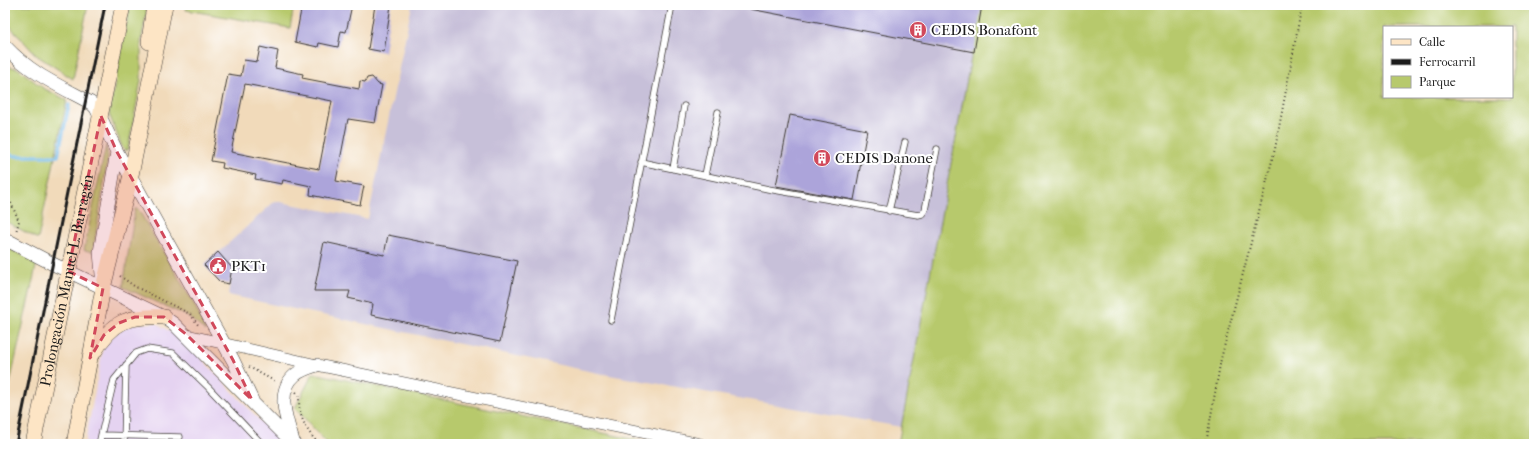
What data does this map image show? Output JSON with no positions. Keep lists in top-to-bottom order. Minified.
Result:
{"streets":{"main road":["Prolongación Manuel L. Barragán"]},"places":{"building":["CEDIS Bonafont","CEDIS Danone"],"public building":["PKT1"]},"legend":["Calle","Ferrocarril","Parque"]}
